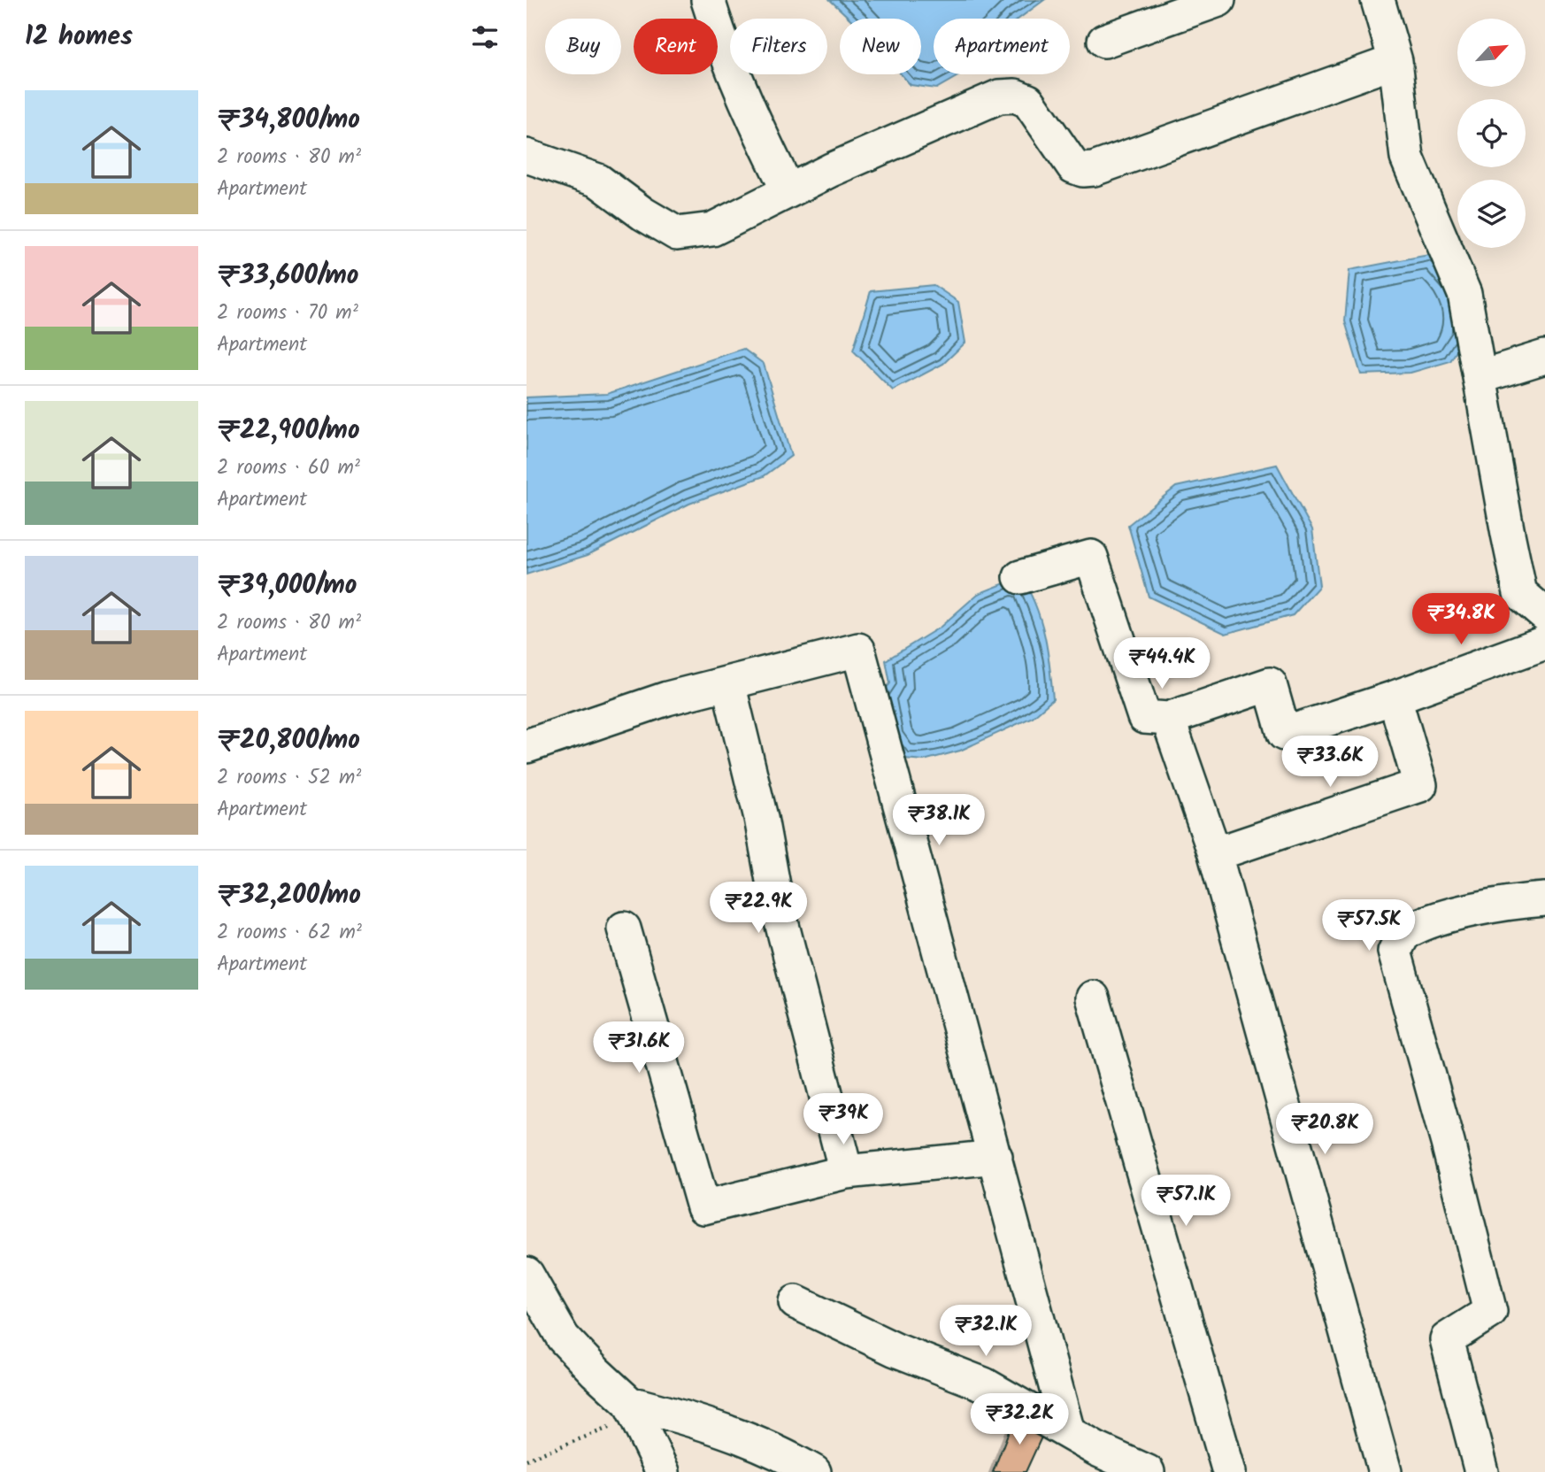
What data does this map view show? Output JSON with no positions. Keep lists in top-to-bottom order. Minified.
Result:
{"north":"top right","page":{"heading":"12 homes","chip":["Buy","Rent","Filters","New","Apartment"],"list":[{"name":"₹34,800/mo","note":"2 rooms · 80 m² · Apartment"},{"name":"₹33,600/mo","note":"2 rooms · 70 m² · Apartment"},{"name":"₹22,900/mo","note":"2 rooms · 60 m² · Apartment"},{"name":"₹39,000/mo","note":"2 rooms · 80 m² · Apartment"},{"name":"₹20,800/mo","note":"2 rooms · 52 m² · Apartment"},{"name":"₹32,200/mo","note":"2 rooms · 62 m² · Apartment"}],"price":["₹34.8K","₹44.4K","₹33.6K","₹38.1K","₹22.9K","₹57.5K","₹31.6K","₹39K","₹20.8K","₹57.1K","₹32.1K","₹32.2K"]}}
